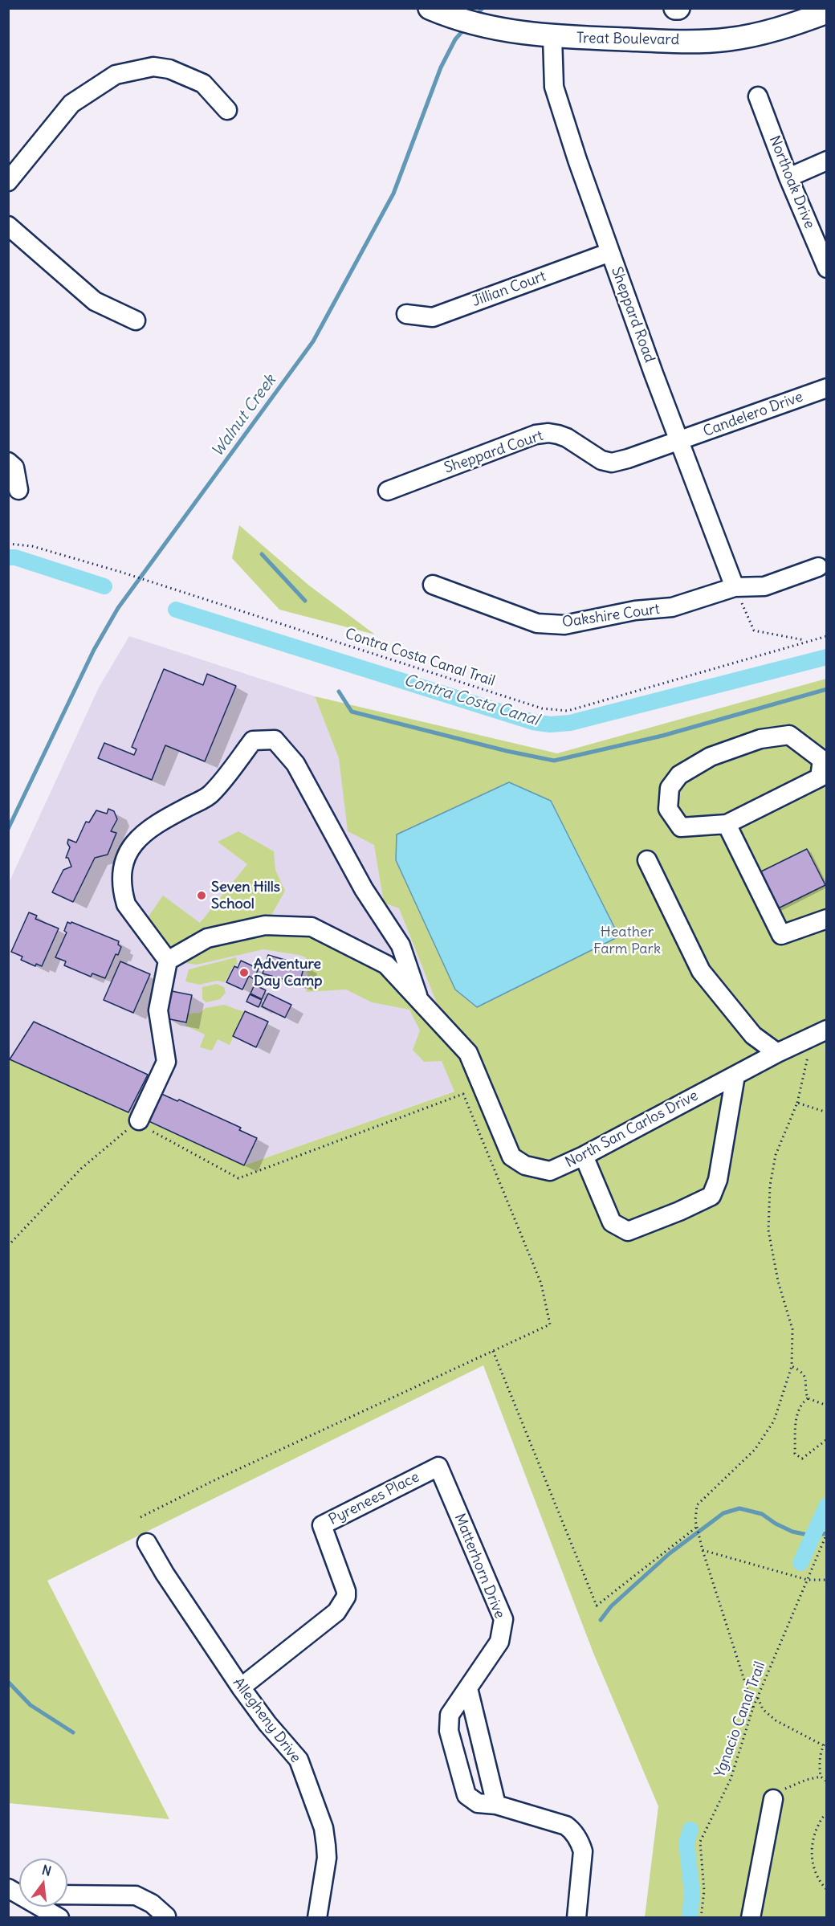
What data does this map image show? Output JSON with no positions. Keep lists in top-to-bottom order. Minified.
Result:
{"streets":{"main road":["Treat Boulevard"],"street":["Northoak Drive","Jillian Court","Sheppard Road","Candelero Drive","Sheppard Court","Oakshire Court","North San Carlos Drive","Pyrenees Place","Matterhorn Drive","Allegheny Drive"],"path":["Contra Costa Canal Trail","Ygnacio Canal Trail"]},"crossings":[["Treat Boulevard","Sheppard Road"],["Jillian Court","Sheppard Road"],["Sheppard Road","Candelero Drive"],["Sheppard Road","Sheppard Court"],["Sheppard Road","Oakshire Court"],["Candelero Drive","Sheppard Court"],["Pyrenees Place","Matterhorn Drive"],["Pyrenees Place","Allegheny Drive"]],"water":["Walnut Creek","Contra Costa Canal"],"parks":["Heather Farm Park"],"places":["Seven Hills School","Adventure Day Camp"],"north":"top"}
